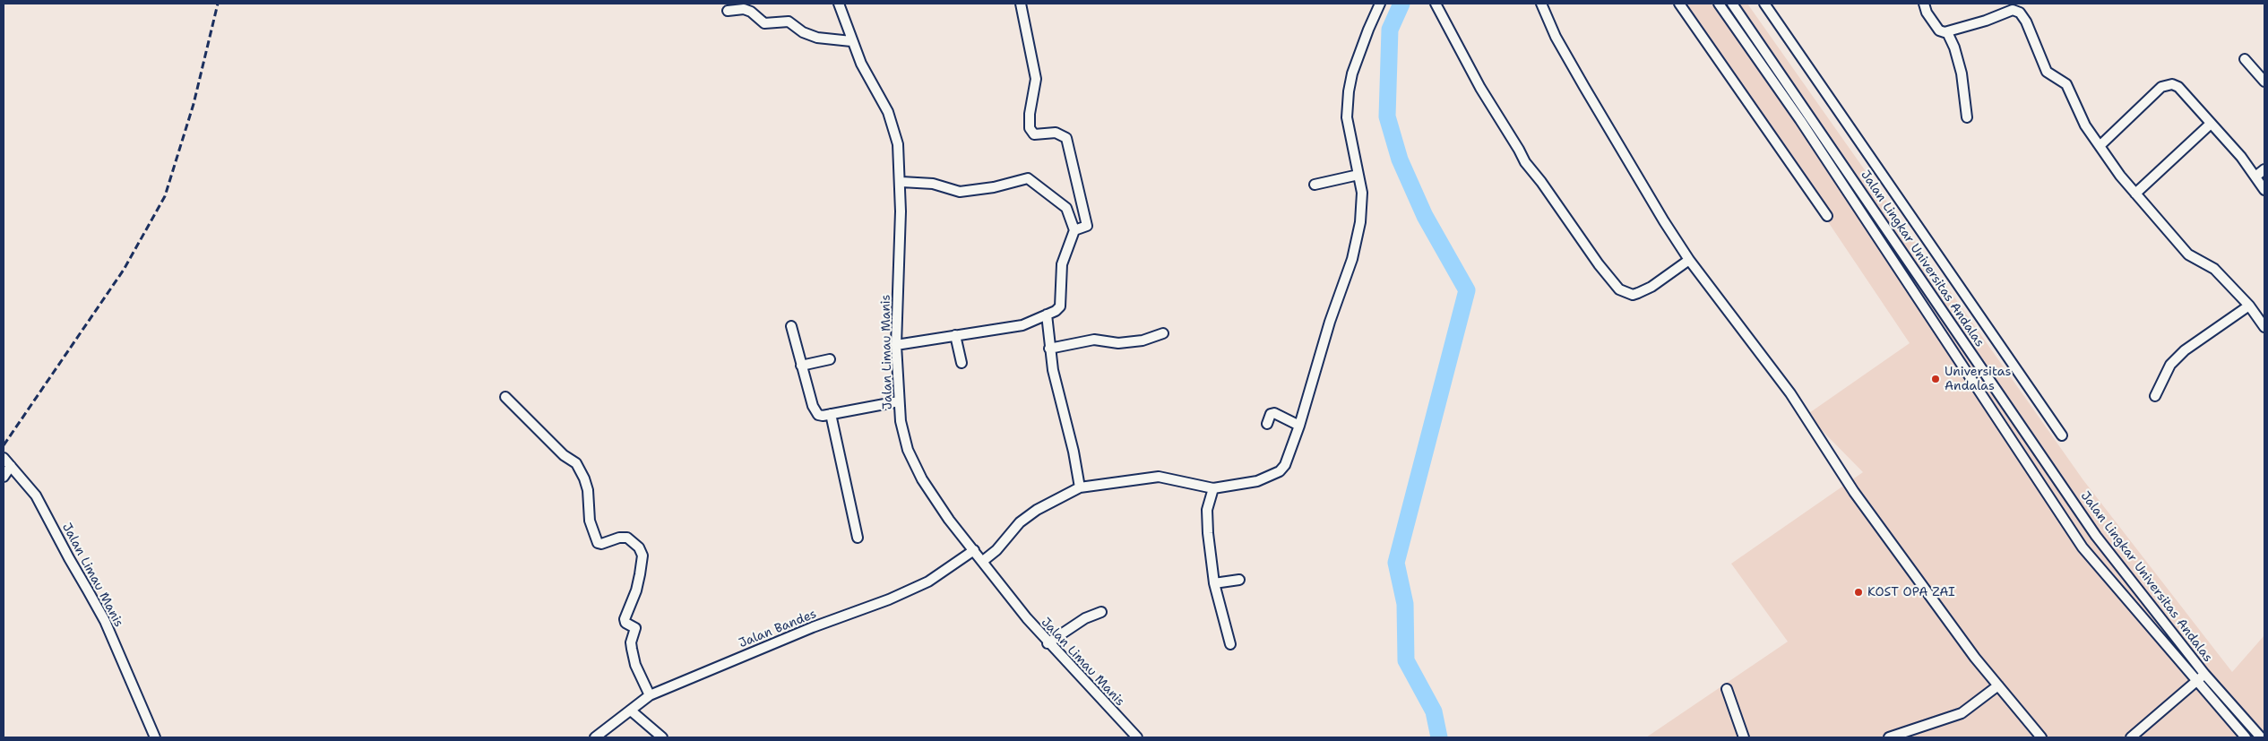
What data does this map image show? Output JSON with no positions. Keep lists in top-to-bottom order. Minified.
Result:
{"streets":{"street":["Jalan Lingkar Universitas Andalas","Jalan Limau Manis","Jalan Bandes"]},"crossings":[["Jalan Limau Manis","Jalan Bandes"]],"places":["Universitas Andalas","KOST OPA ZAI"]}
